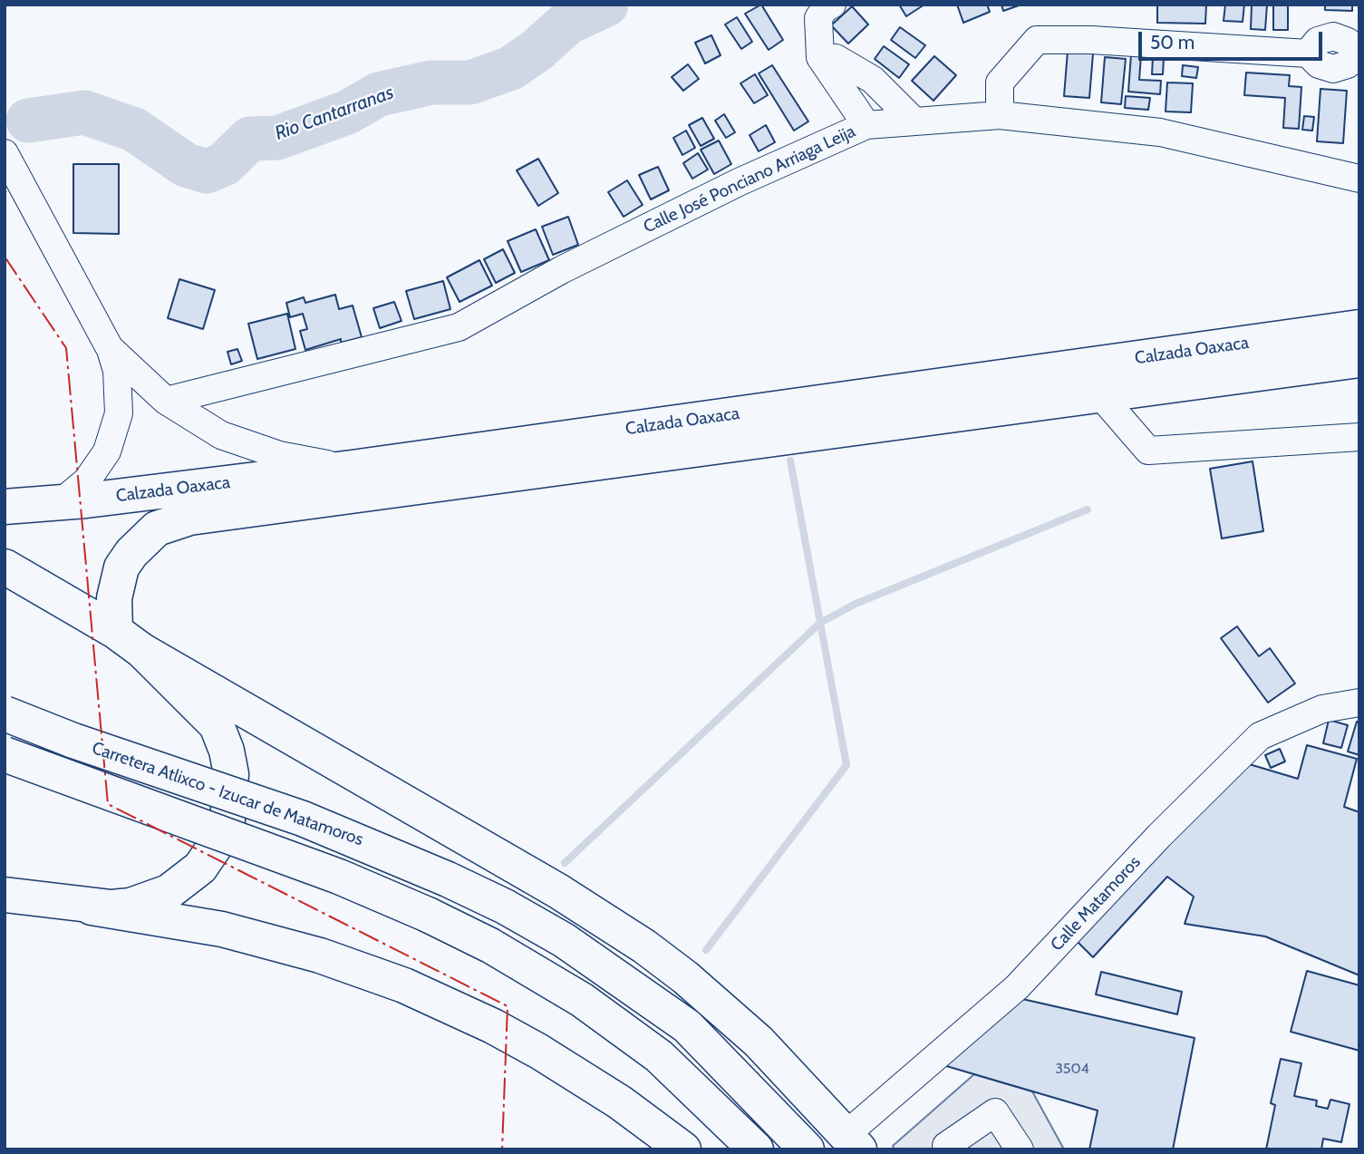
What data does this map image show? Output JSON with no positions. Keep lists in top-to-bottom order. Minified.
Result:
{"streets":{"main road":["Calzada Oaxaca","Carretera Atlixco - Izucar de Matamoros"],"street":["Calle José Ponciano Arriaga Leija","Calle Matamoros"]},"water":["Rio Cantarranas"],"house_numbers":["3504"],"scale_bar":"50 m"}
